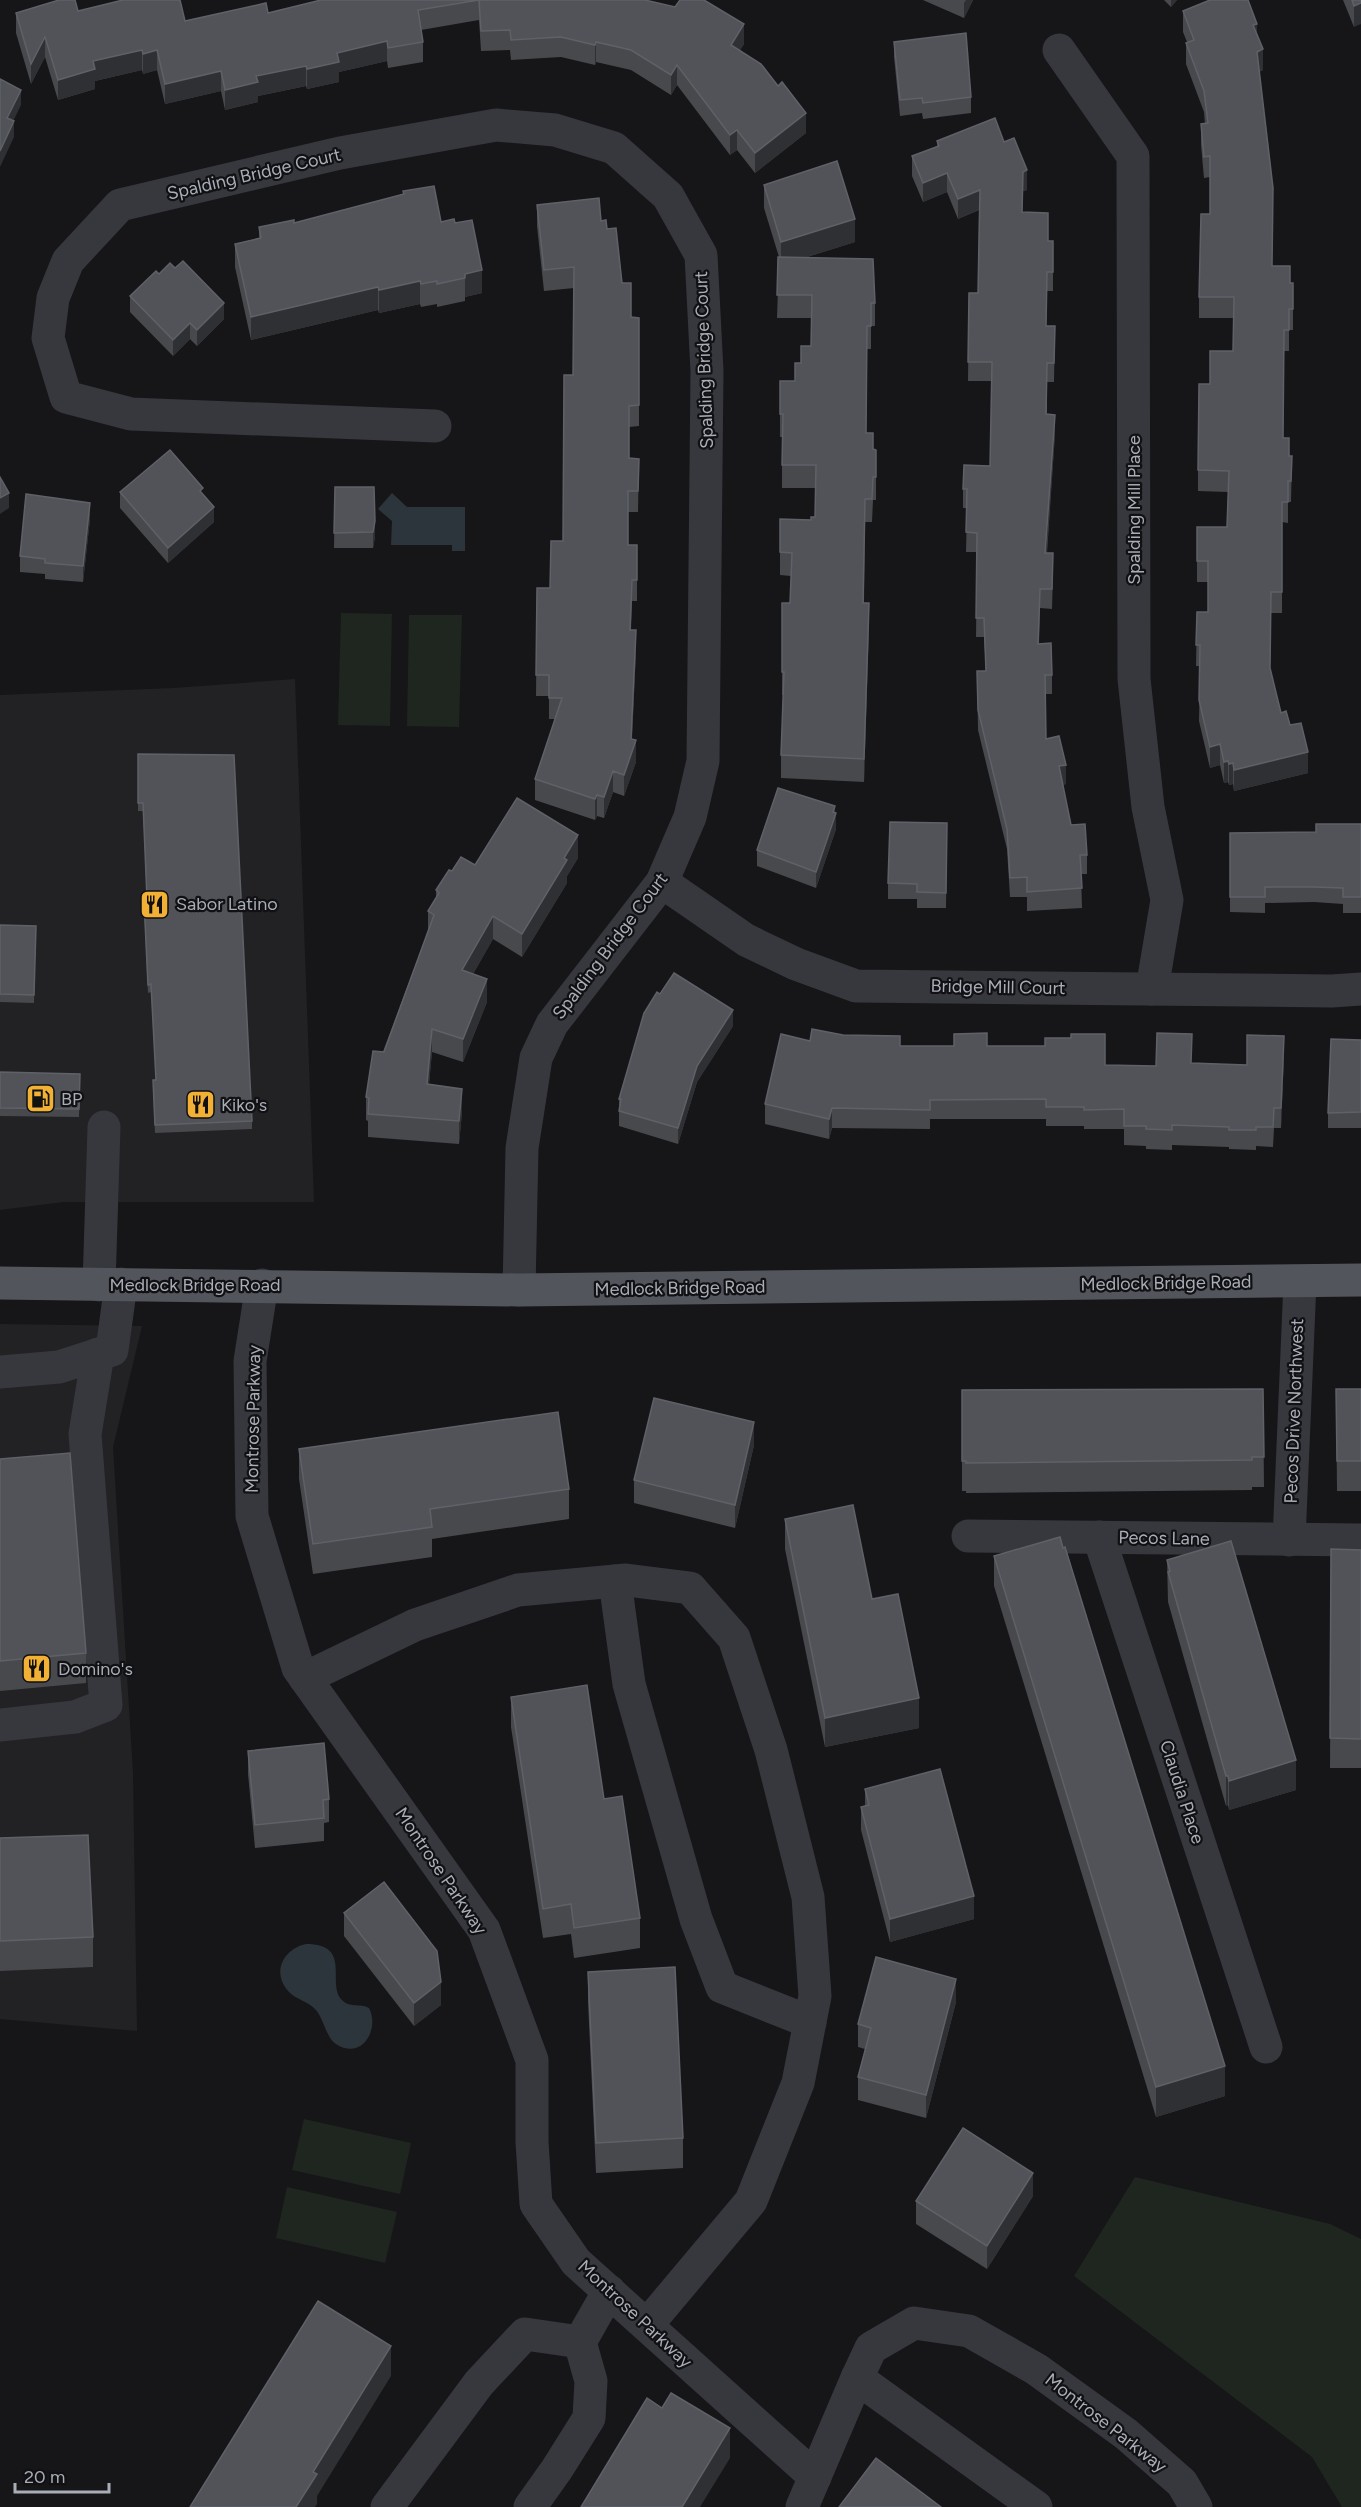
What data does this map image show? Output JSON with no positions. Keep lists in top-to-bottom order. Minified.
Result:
{"streets":{"main road":["Medlock Bridge Road"],"street":["Spalding Bridge Court","Spalding Mill Place","Bridge Mill Court","Pecos Drive Northwest","Montrose Parkway","Pecos Lane","Claudia Place"]},"crossings":[["Spalding Bridge Court","Bridge Mill Court"],["Spalding Bridge Court","Medlock Bridge Road"],["Spalding Mill Place","Bridge Mill Court"],["Medlock Bridge Road","Pecos Drive Northwest"],["Medlock Bridge Road","Montrose Parkway"],["Pecos Drive Northwest","Pecos Lane"],["Pecos Lane","Claudia Place"]],"places":{"restaurant":["Sabor Latino","Kiko's","Domino's"],"fuel station":["BP"]},"scale_bar":"20 m"}
